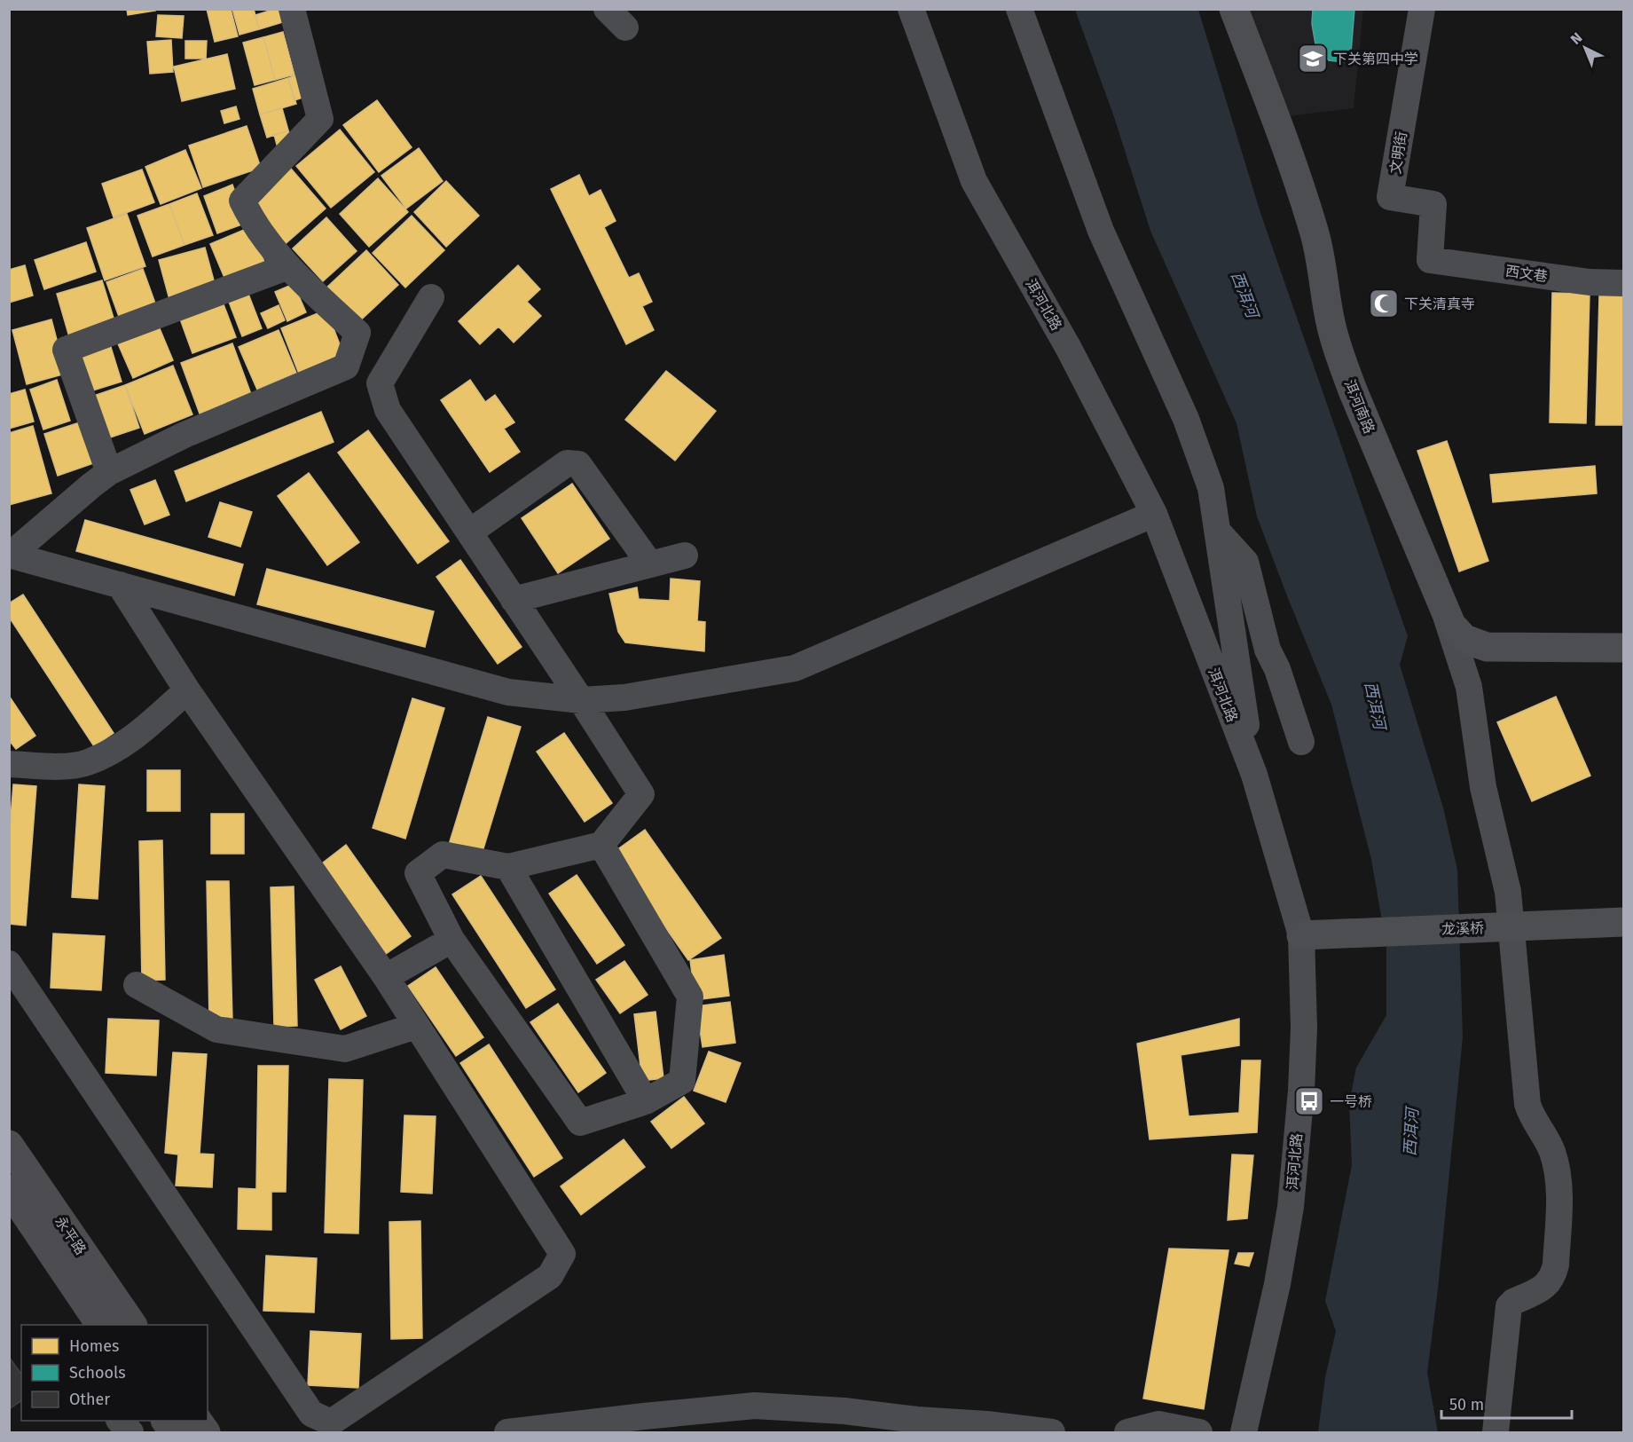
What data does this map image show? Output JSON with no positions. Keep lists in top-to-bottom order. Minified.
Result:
{"streets":{"highway":["永平路"],"main road":["洱河南路","龙溪桥"],"street":["文明街","西文巷","洱河北路"]},"crossings":[["文明街","西文巷"],["洱河北路","龙溪桥"]],"water":["西洱河"],"places":{"school or university":["下关第四中学"],"mosque":["下关清真寺"],"bus stop":["一号桥"]},"legend":["Homes","Schools","Other"],"scale_bar":"50 m","north":"top left"}
